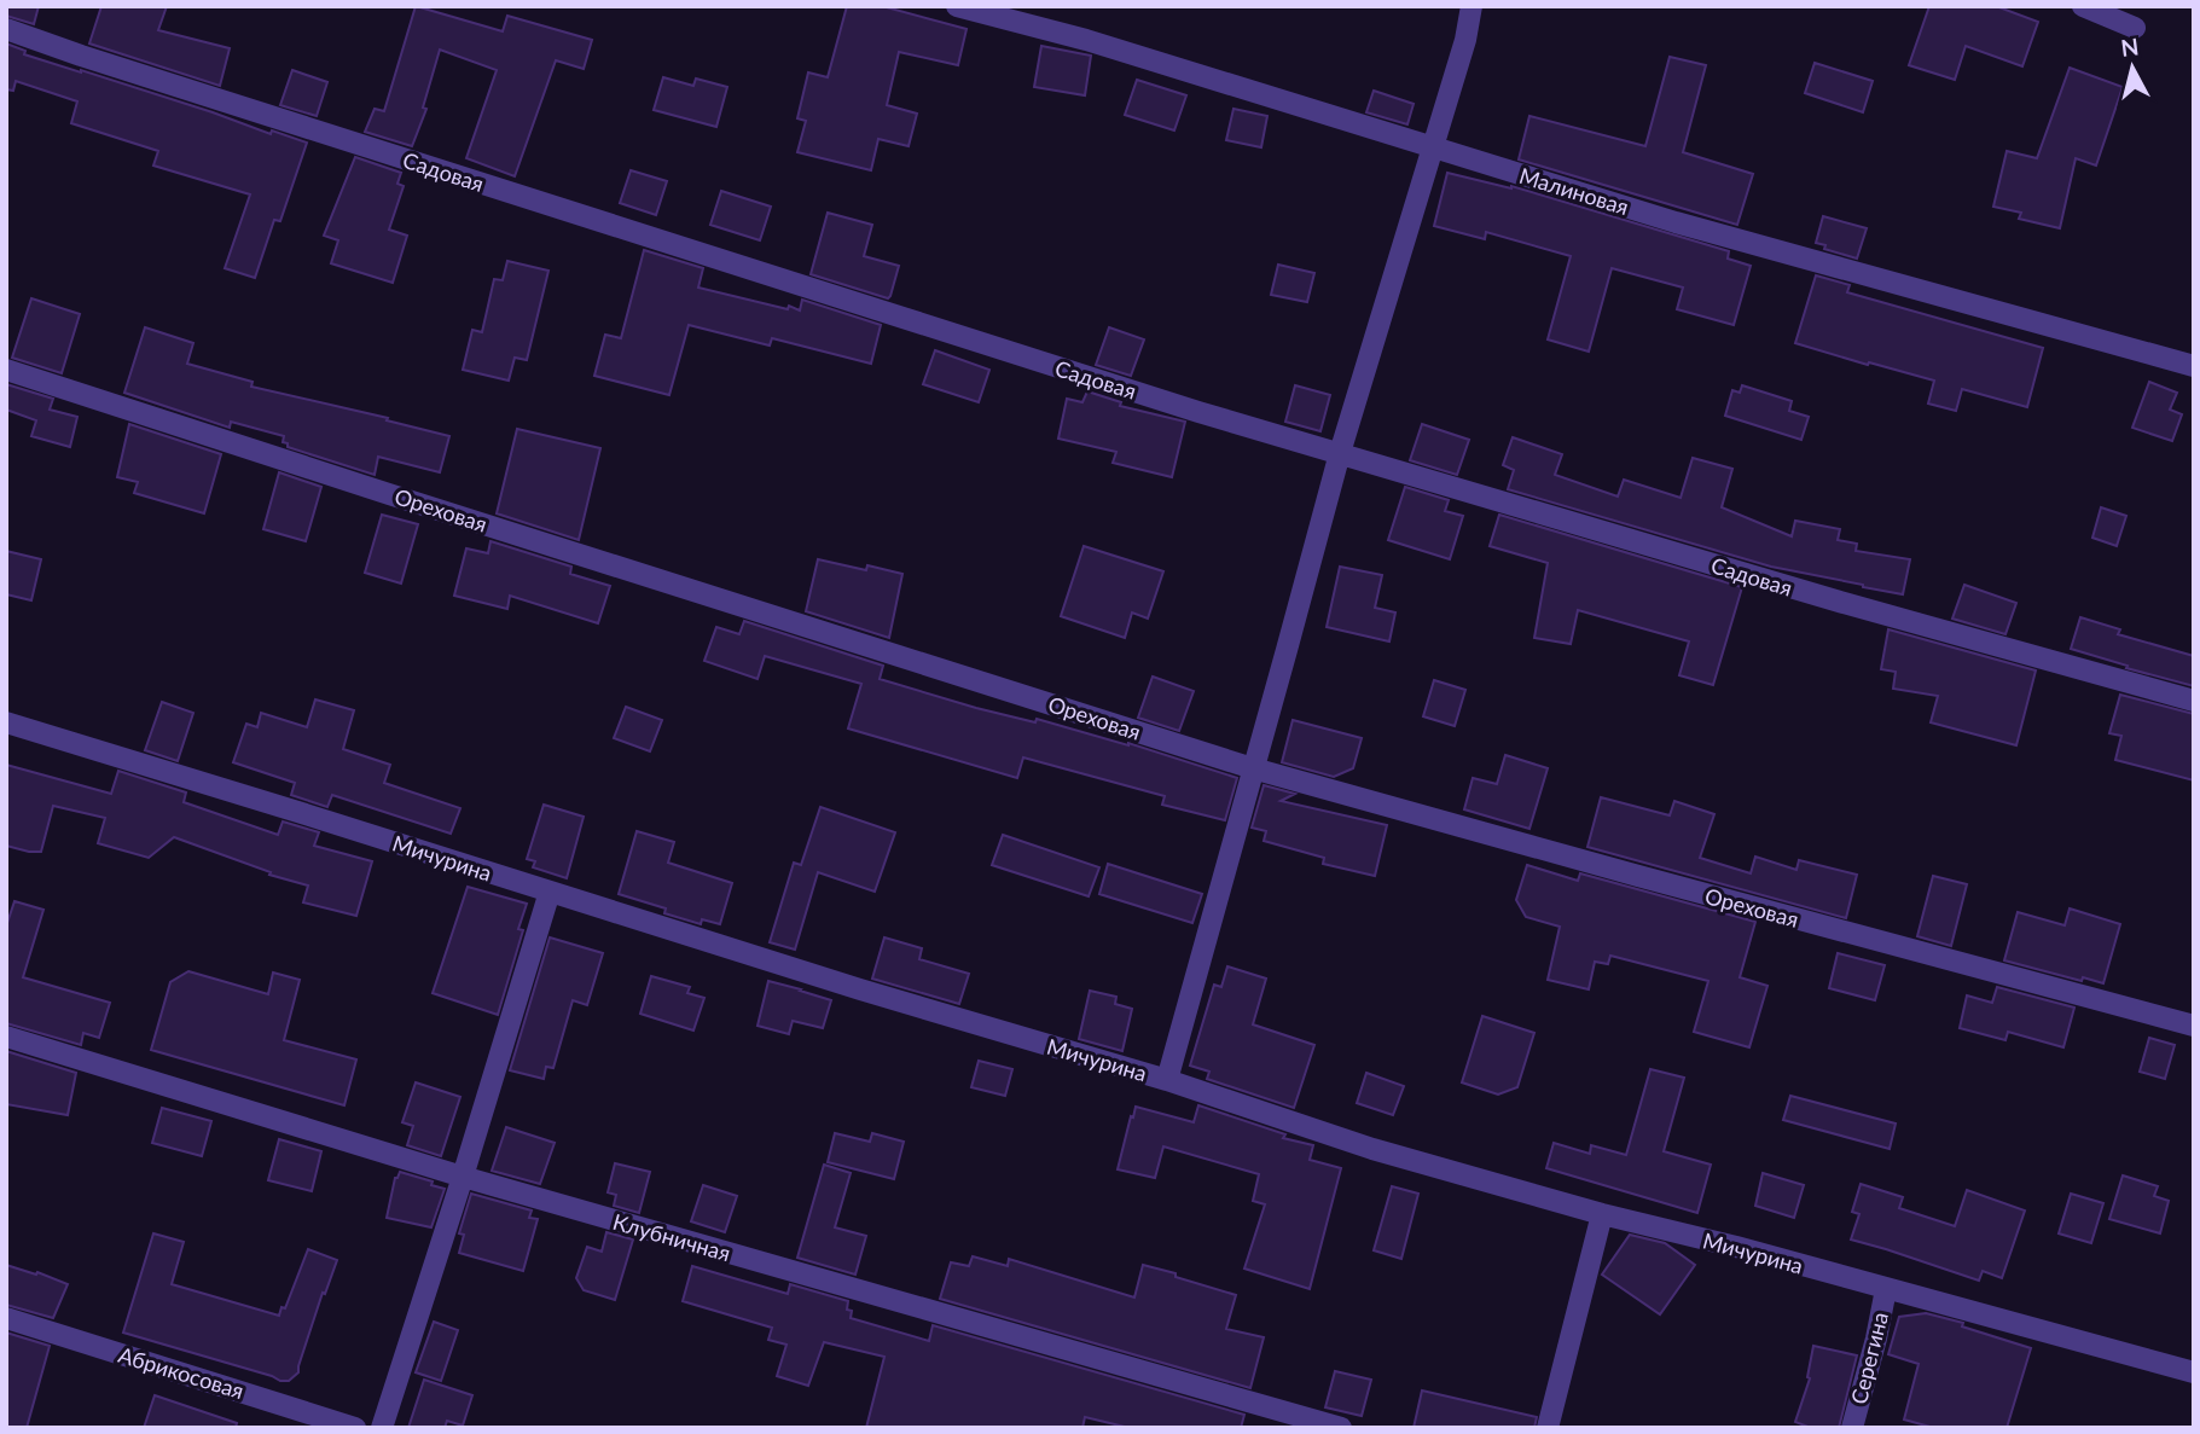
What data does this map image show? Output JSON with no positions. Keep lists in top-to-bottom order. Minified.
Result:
{"streets":{"street":["Садовая","Малиновая","Ореховая","Мичурина","Клубничная","Серегина","Абрикосовая"]},"crossings":[["Мичурина","Серегина"]],"north":"top"}
